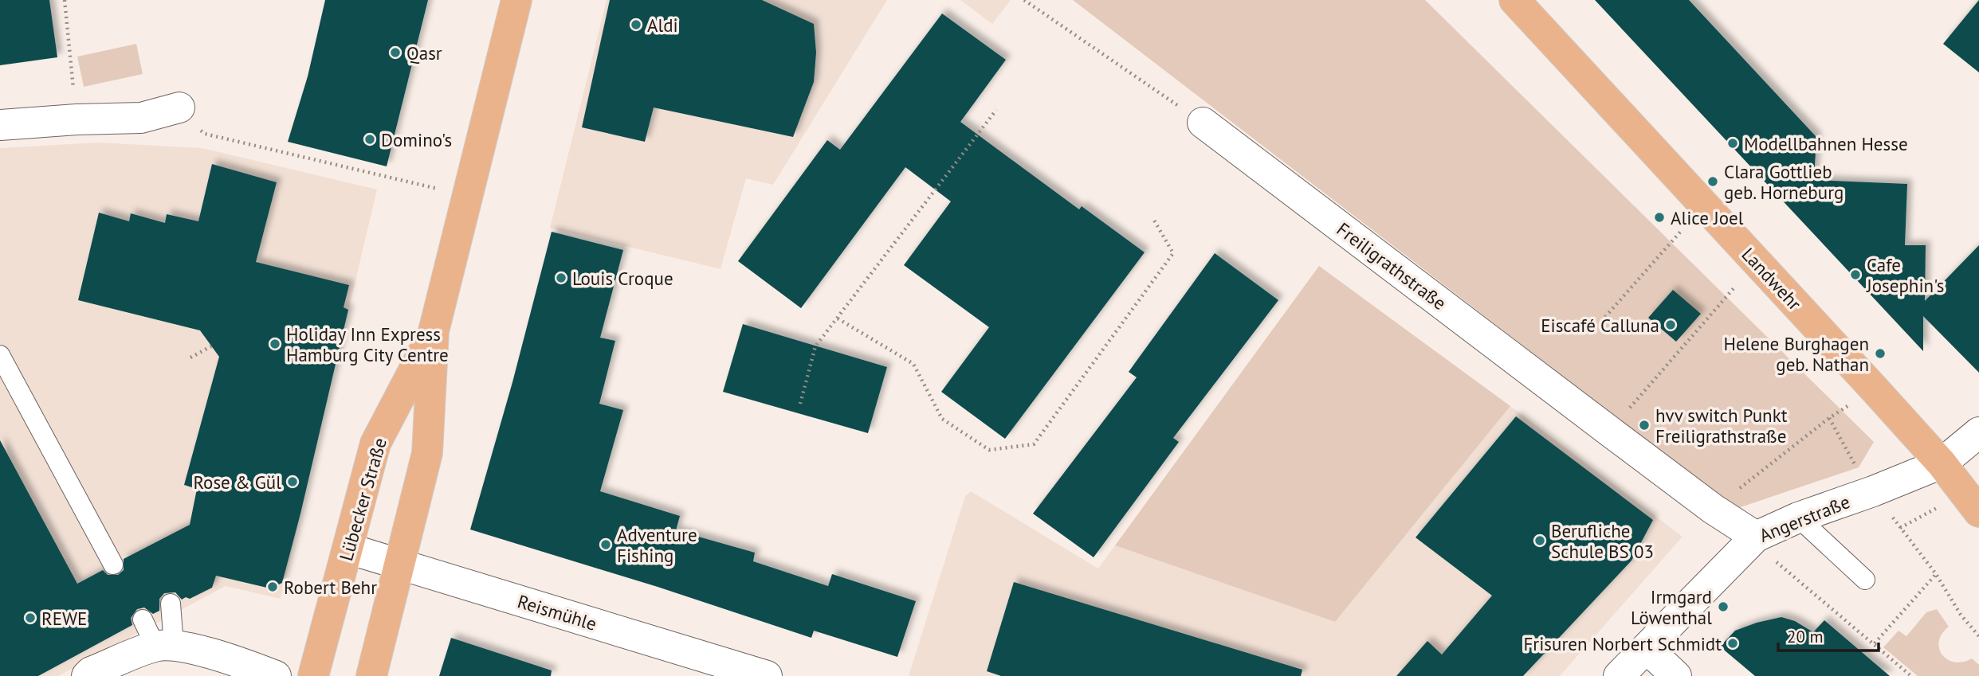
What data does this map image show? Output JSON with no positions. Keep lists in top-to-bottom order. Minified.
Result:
{"streets":{"main road":["Landwehr","Lübecker Straße"],"street":["Freiligrathstraße","Angerstraße","Reismühle"]},"crossings":[["Freiligrathstraße","Angerstraße"],["Landwehr","Angerstraße"],["Lübecker Straße","Reismühle"]],"places":["Aldi","Qasr","Domino's","Modellbahnen Hesse","Clara Gottlieb geb. Horneburg","Alice Joel","Cafe Josephin's","Louis Croque","Eiscafé Calluna","Holiday Inn Express Hamburg City Centre","Helene Burghagen geb. Nathan","hvv switch Punkt Freiligrathstraße","Rose & Gül","Berufliche Schule BS 03","Adventure Fishing","Robert Behr","Irmgard Löwenthal","REWE","Frisuren Norbert Schmidt"],"scale_bar":"20 m"}
